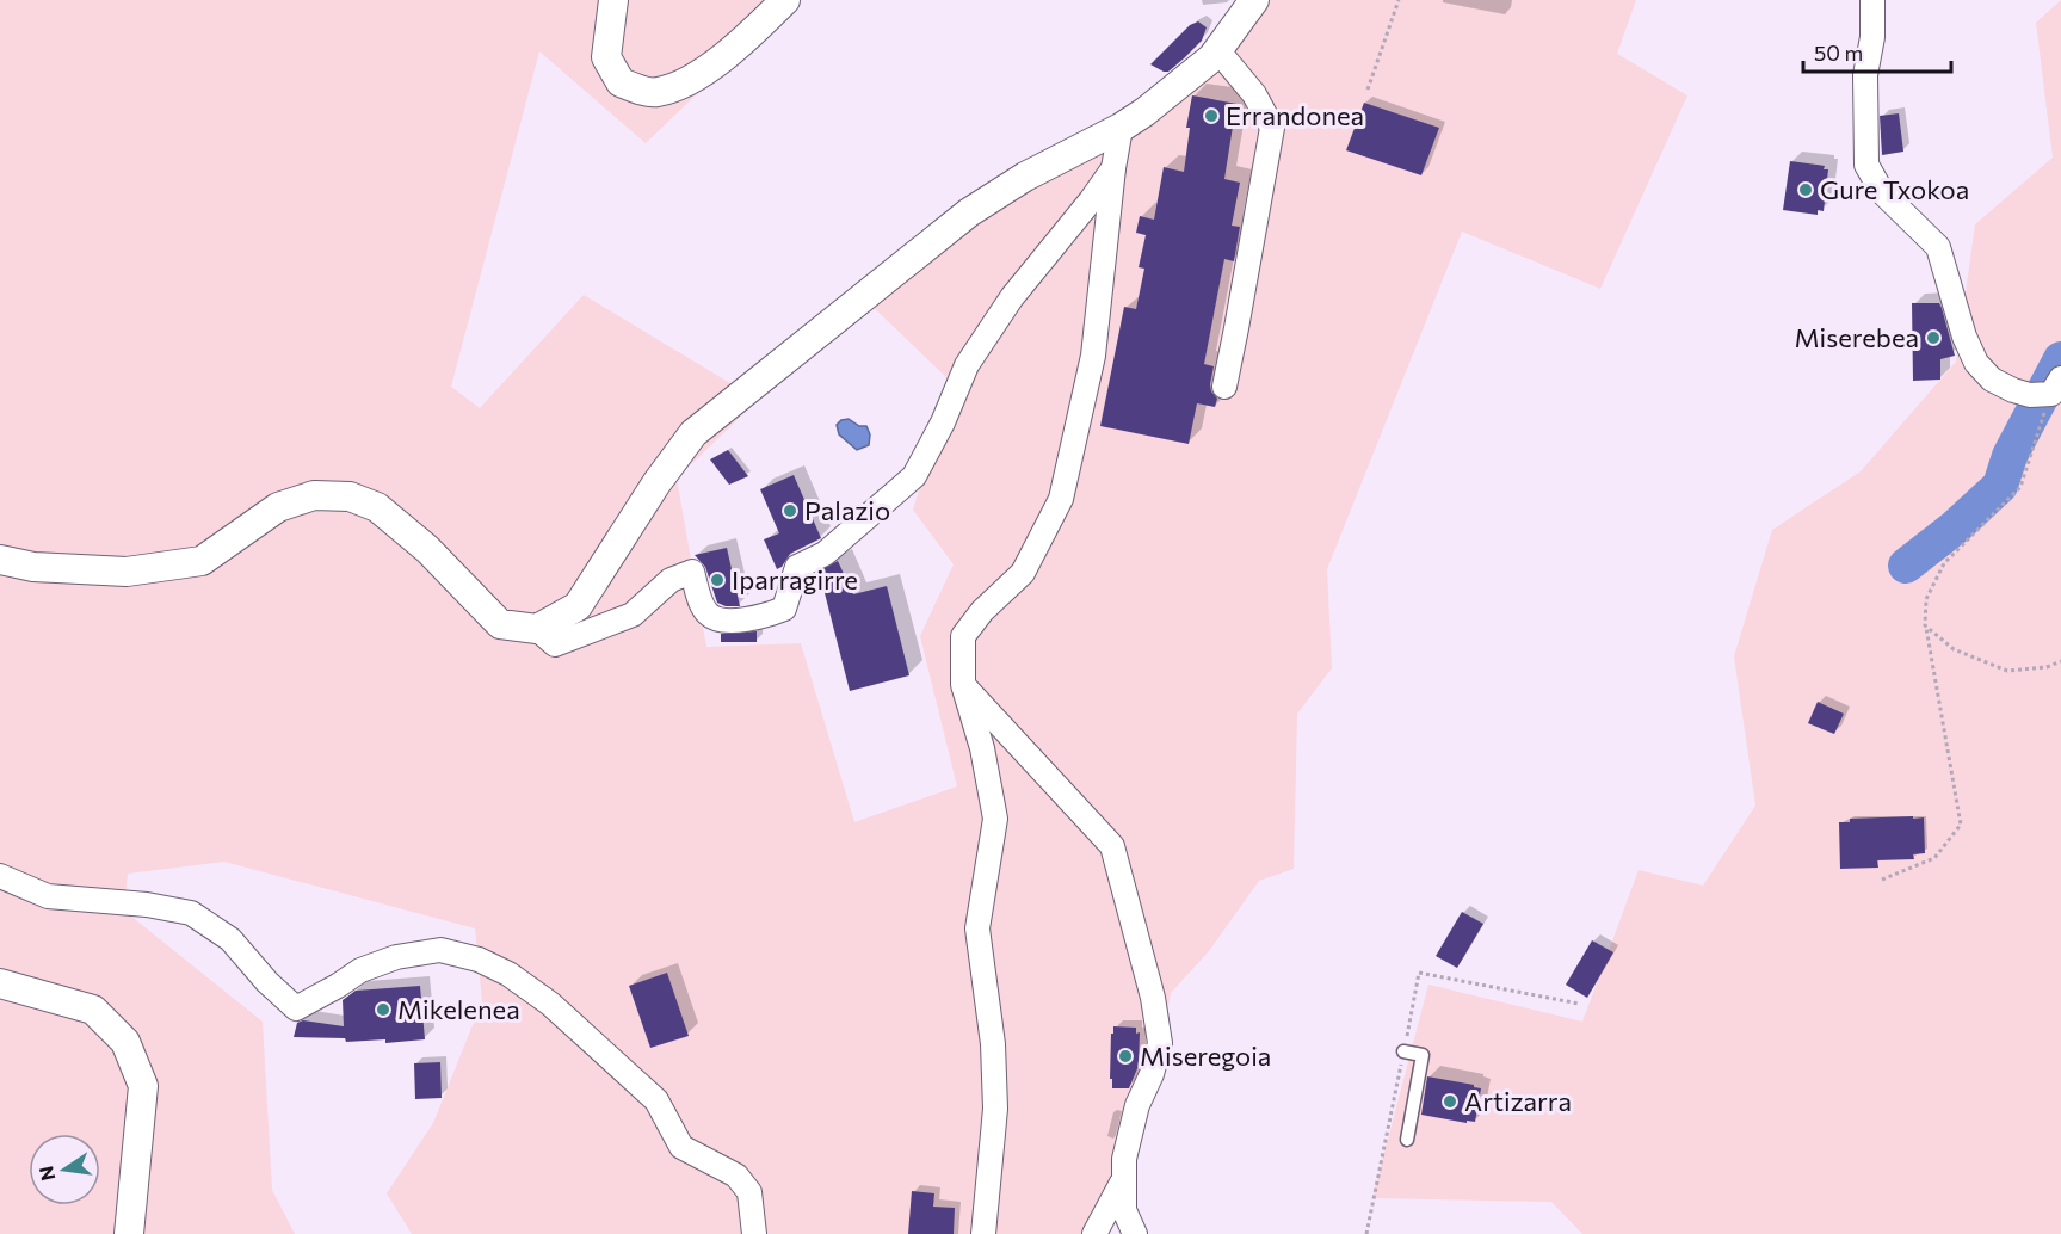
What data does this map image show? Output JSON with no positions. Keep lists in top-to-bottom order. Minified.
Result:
{"places":["Errandonea","Gure Txokoa","Miserebea","Palazio","Iparragirre","Mikelenea","Miseregoia","Artizarra"],"scale_bar":"50 m","north":"left"}
